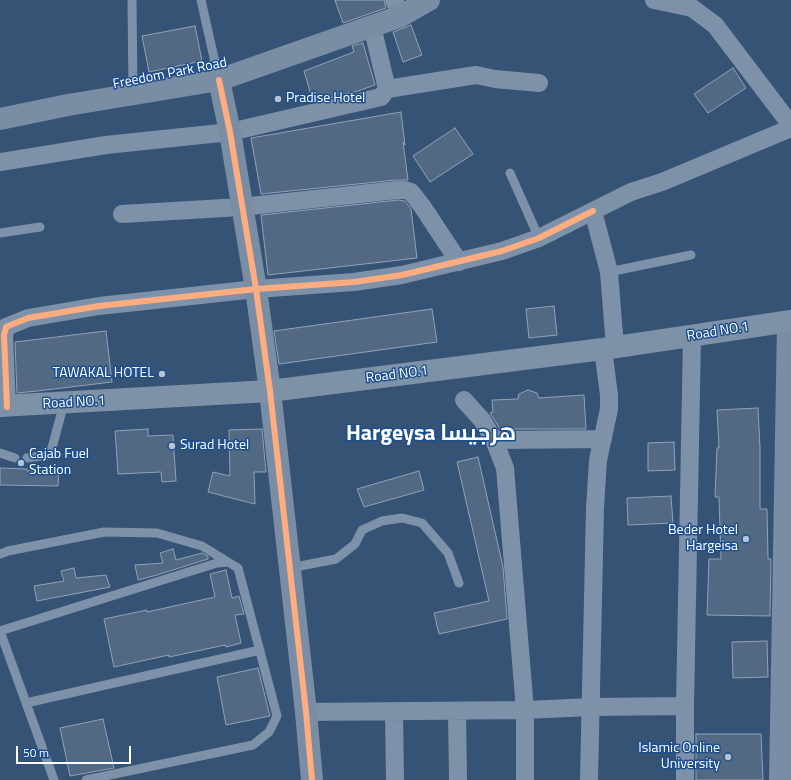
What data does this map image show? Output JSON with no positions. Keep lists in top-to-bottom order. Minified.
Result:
{"streets":{"highway":["Road NO.1"],"street":["Freedom Park Road"]},"districts":["Hargeysa هرجيسا"],"places":["Pradise Hotel","TAWAKAL HOTEL","Surad Hotel","Cajab Fuel Station","Beder Hotel Hargeisa","Islamic Online University"],"scale_bar":"50 m"}
